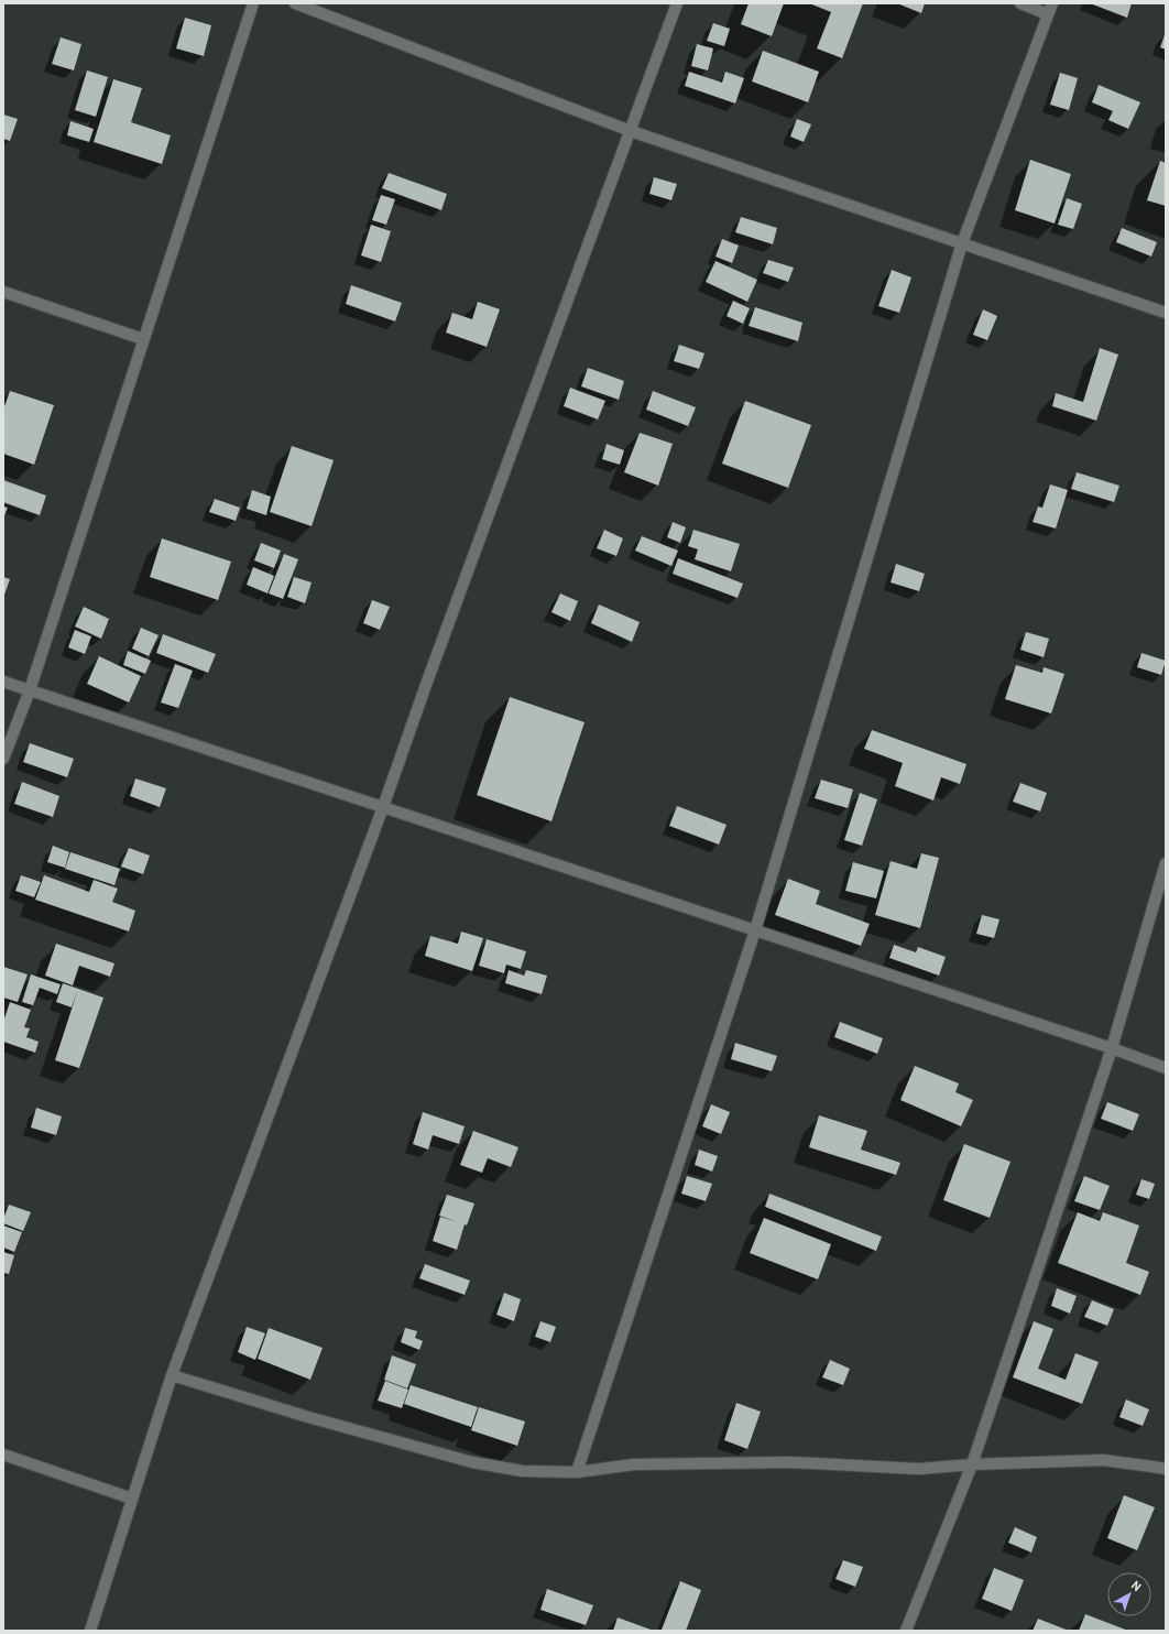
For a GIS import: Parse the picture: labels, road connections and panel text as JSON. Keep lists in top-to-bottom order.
{
  "north": "top right"
}
